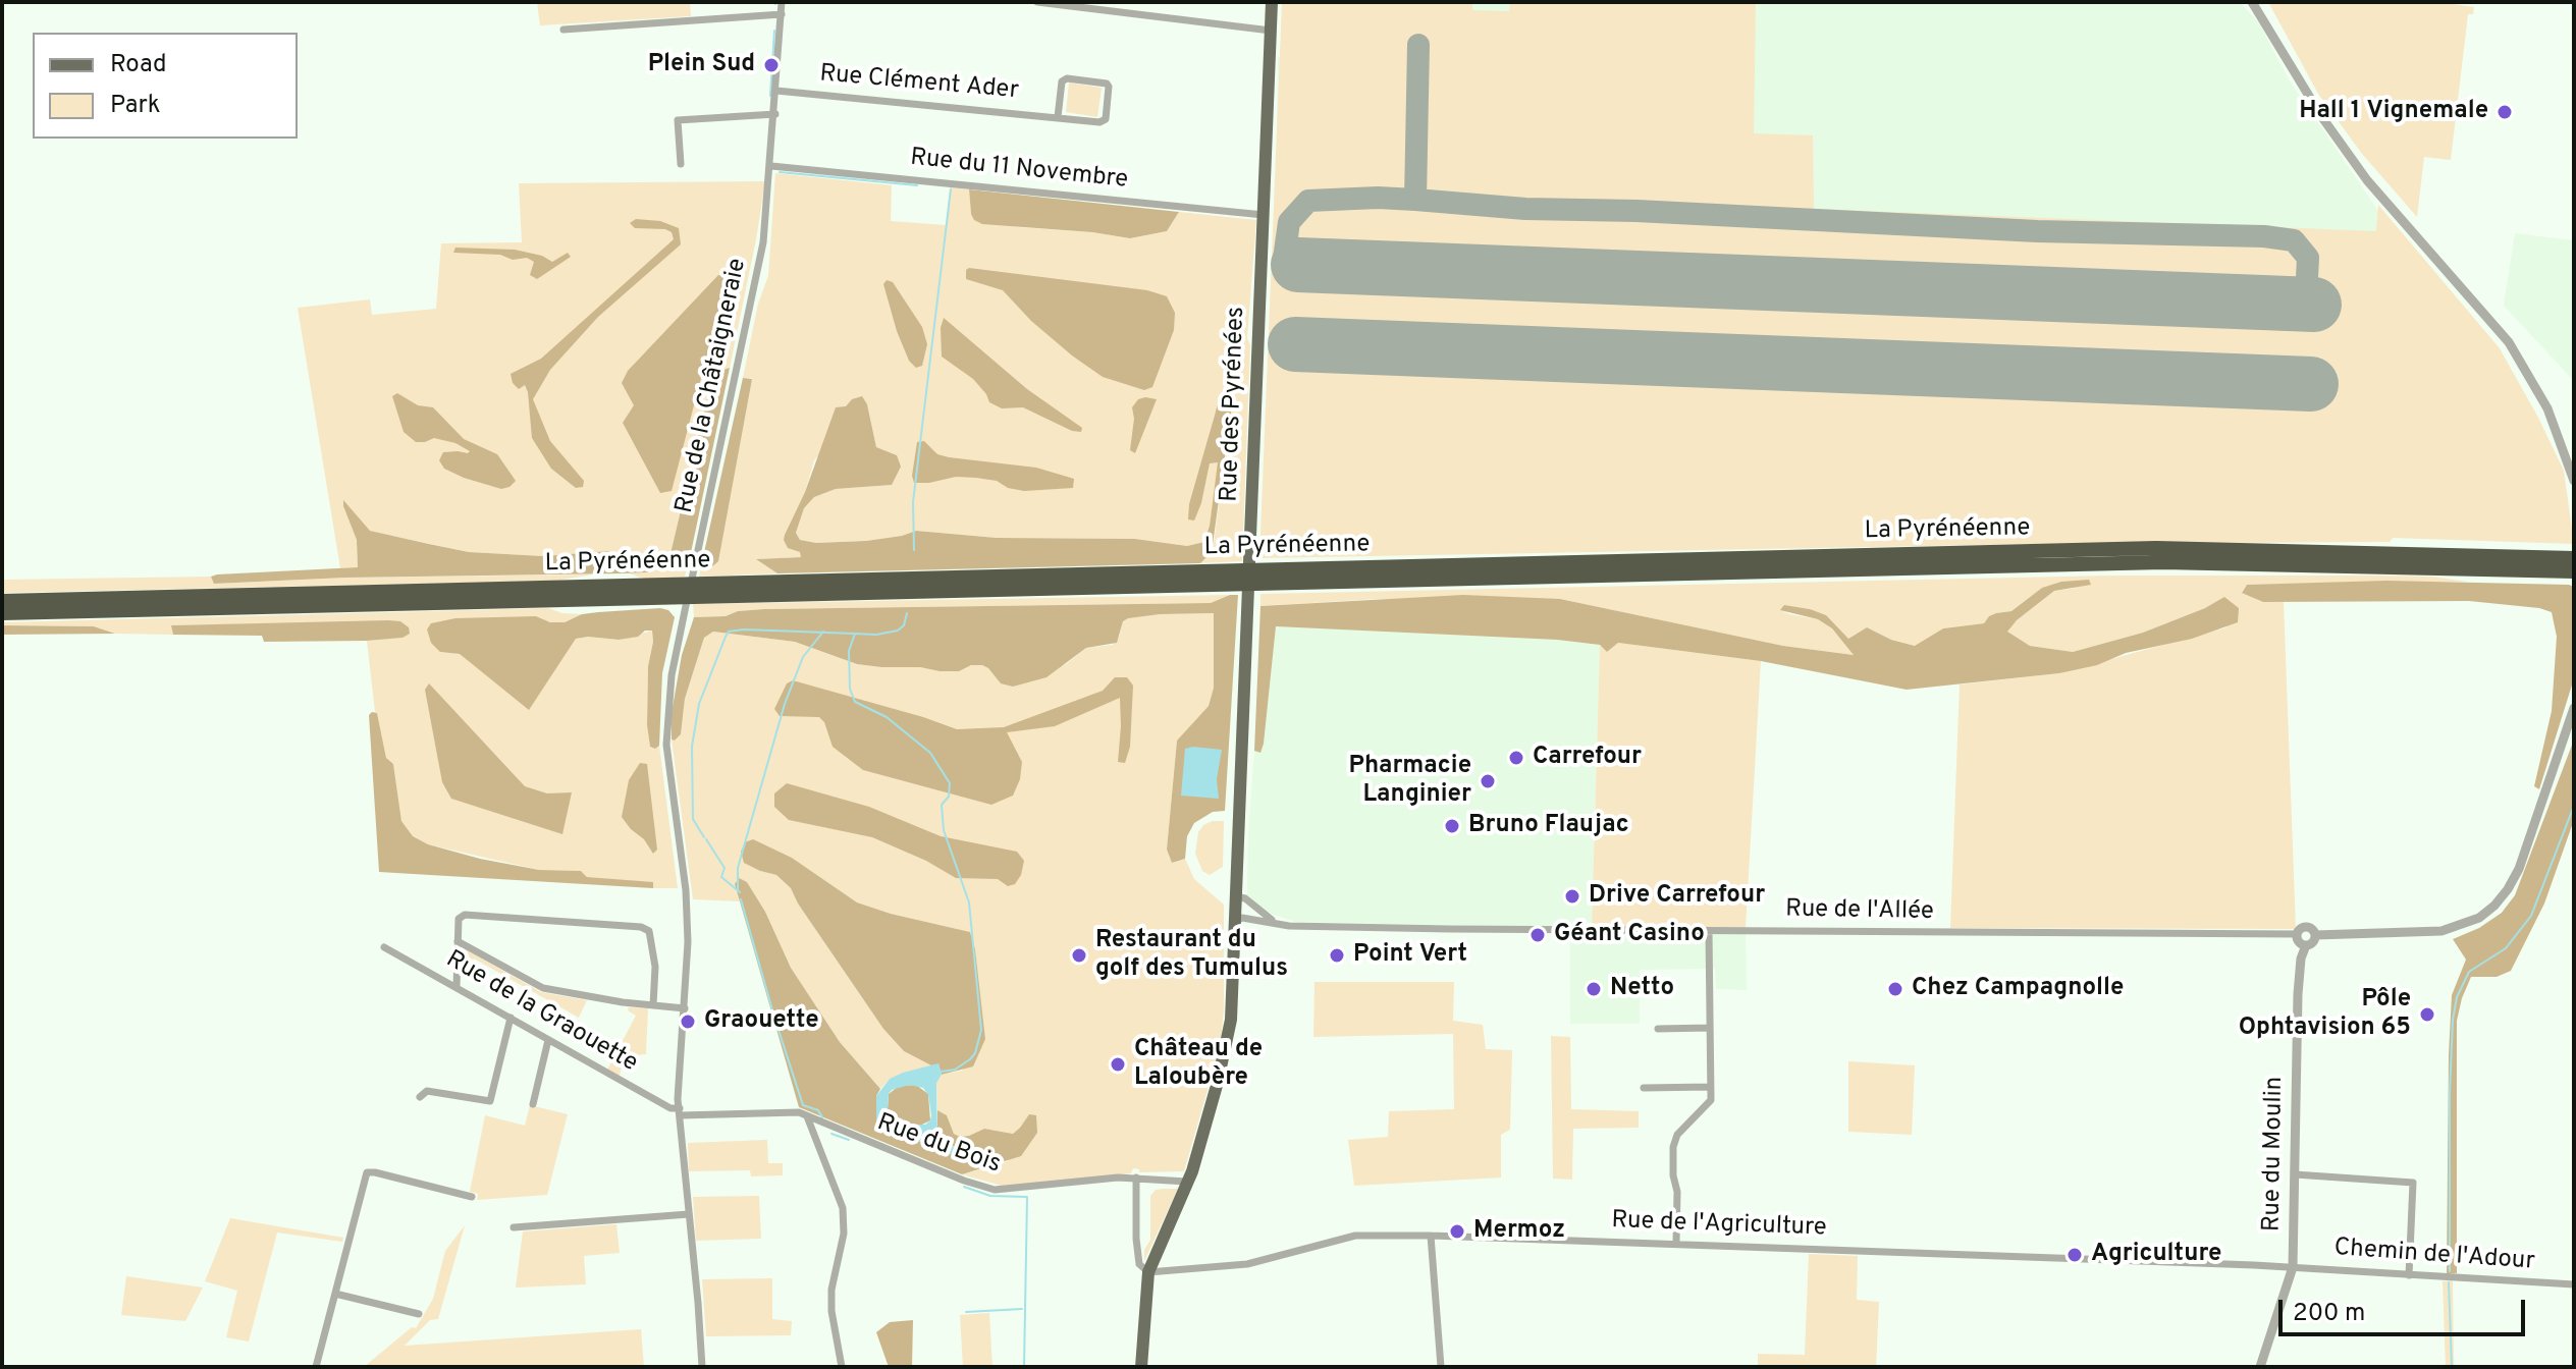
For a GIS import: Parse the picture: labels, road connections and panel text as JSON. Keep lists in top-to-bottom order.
{
  "streets": {
    "highway": ["La Pyrénéenne"],
    "main road": ["Rue des Pyrénées"],
    "street": [
      "Rue Clément Ader",
      "Rue du 11 Novembre",
      "Rue de la Châtaigneraie",
      "Rue de l'Allée",
      "Rue de la Graouette",
      "Rue du Bois",
      "Rue du Moulin",
      "Rue de l'Agriculture",
      "Chemin de l'Adour"
    ]
  },
  "crossings": [
    ["Rue Clément Ader", "Rue de la Châtaigneraie"],
    ["Rue du 11 Novembre", "Rue de la Châtaigneraie"],
    ["Rue du 11 Novembre", "Rue des Pyrénées"],
    ["Rue de la Châtaigneraie", "Rue de la Graouette"],
    ["Rue de la Châtaigneraie", "Rue du Bois"],
    ["Rue des Pyrénées", "Rue de l'Allée"],
    ["Rue des Pyrénées", "Rue du Bois"],
    ["Rue des Pyrénées", "Rue de l'Agriculture"],
    ["Rue de l'Allée", "Rue du Moulin"],
    ["Rue de la Graouette", "Rue du Bois"],
    ["Rue du Moulin", "Rue de l'Agriculture"],
    ["Rue du Moulin", "Chemin de l'Adour"],
    ["Rue de l'Agriculture", "Chemin de l'Adour"]
  ],
  "places": [
    "Plein Sud",
    "Hall 1 Vignemale",
    "Carrefour",
    "Pharmacie Langinier",
    "Bruno Flaujac",
    "Drive Carrefour",
    "Géant Casino",
    "Restaurant du golf des Tumulus",
    "Point Vert",
    "Netto",
    "Chez Campagnolle",
    "Pôle Ophtavision 65",
    "Graouette",
    "Château de Laloubère",
    "Mermoz",
    "Agriculture"
  ],
  "legend": ["Road", "Park"],
  "scale_bar": "200 m"
}
